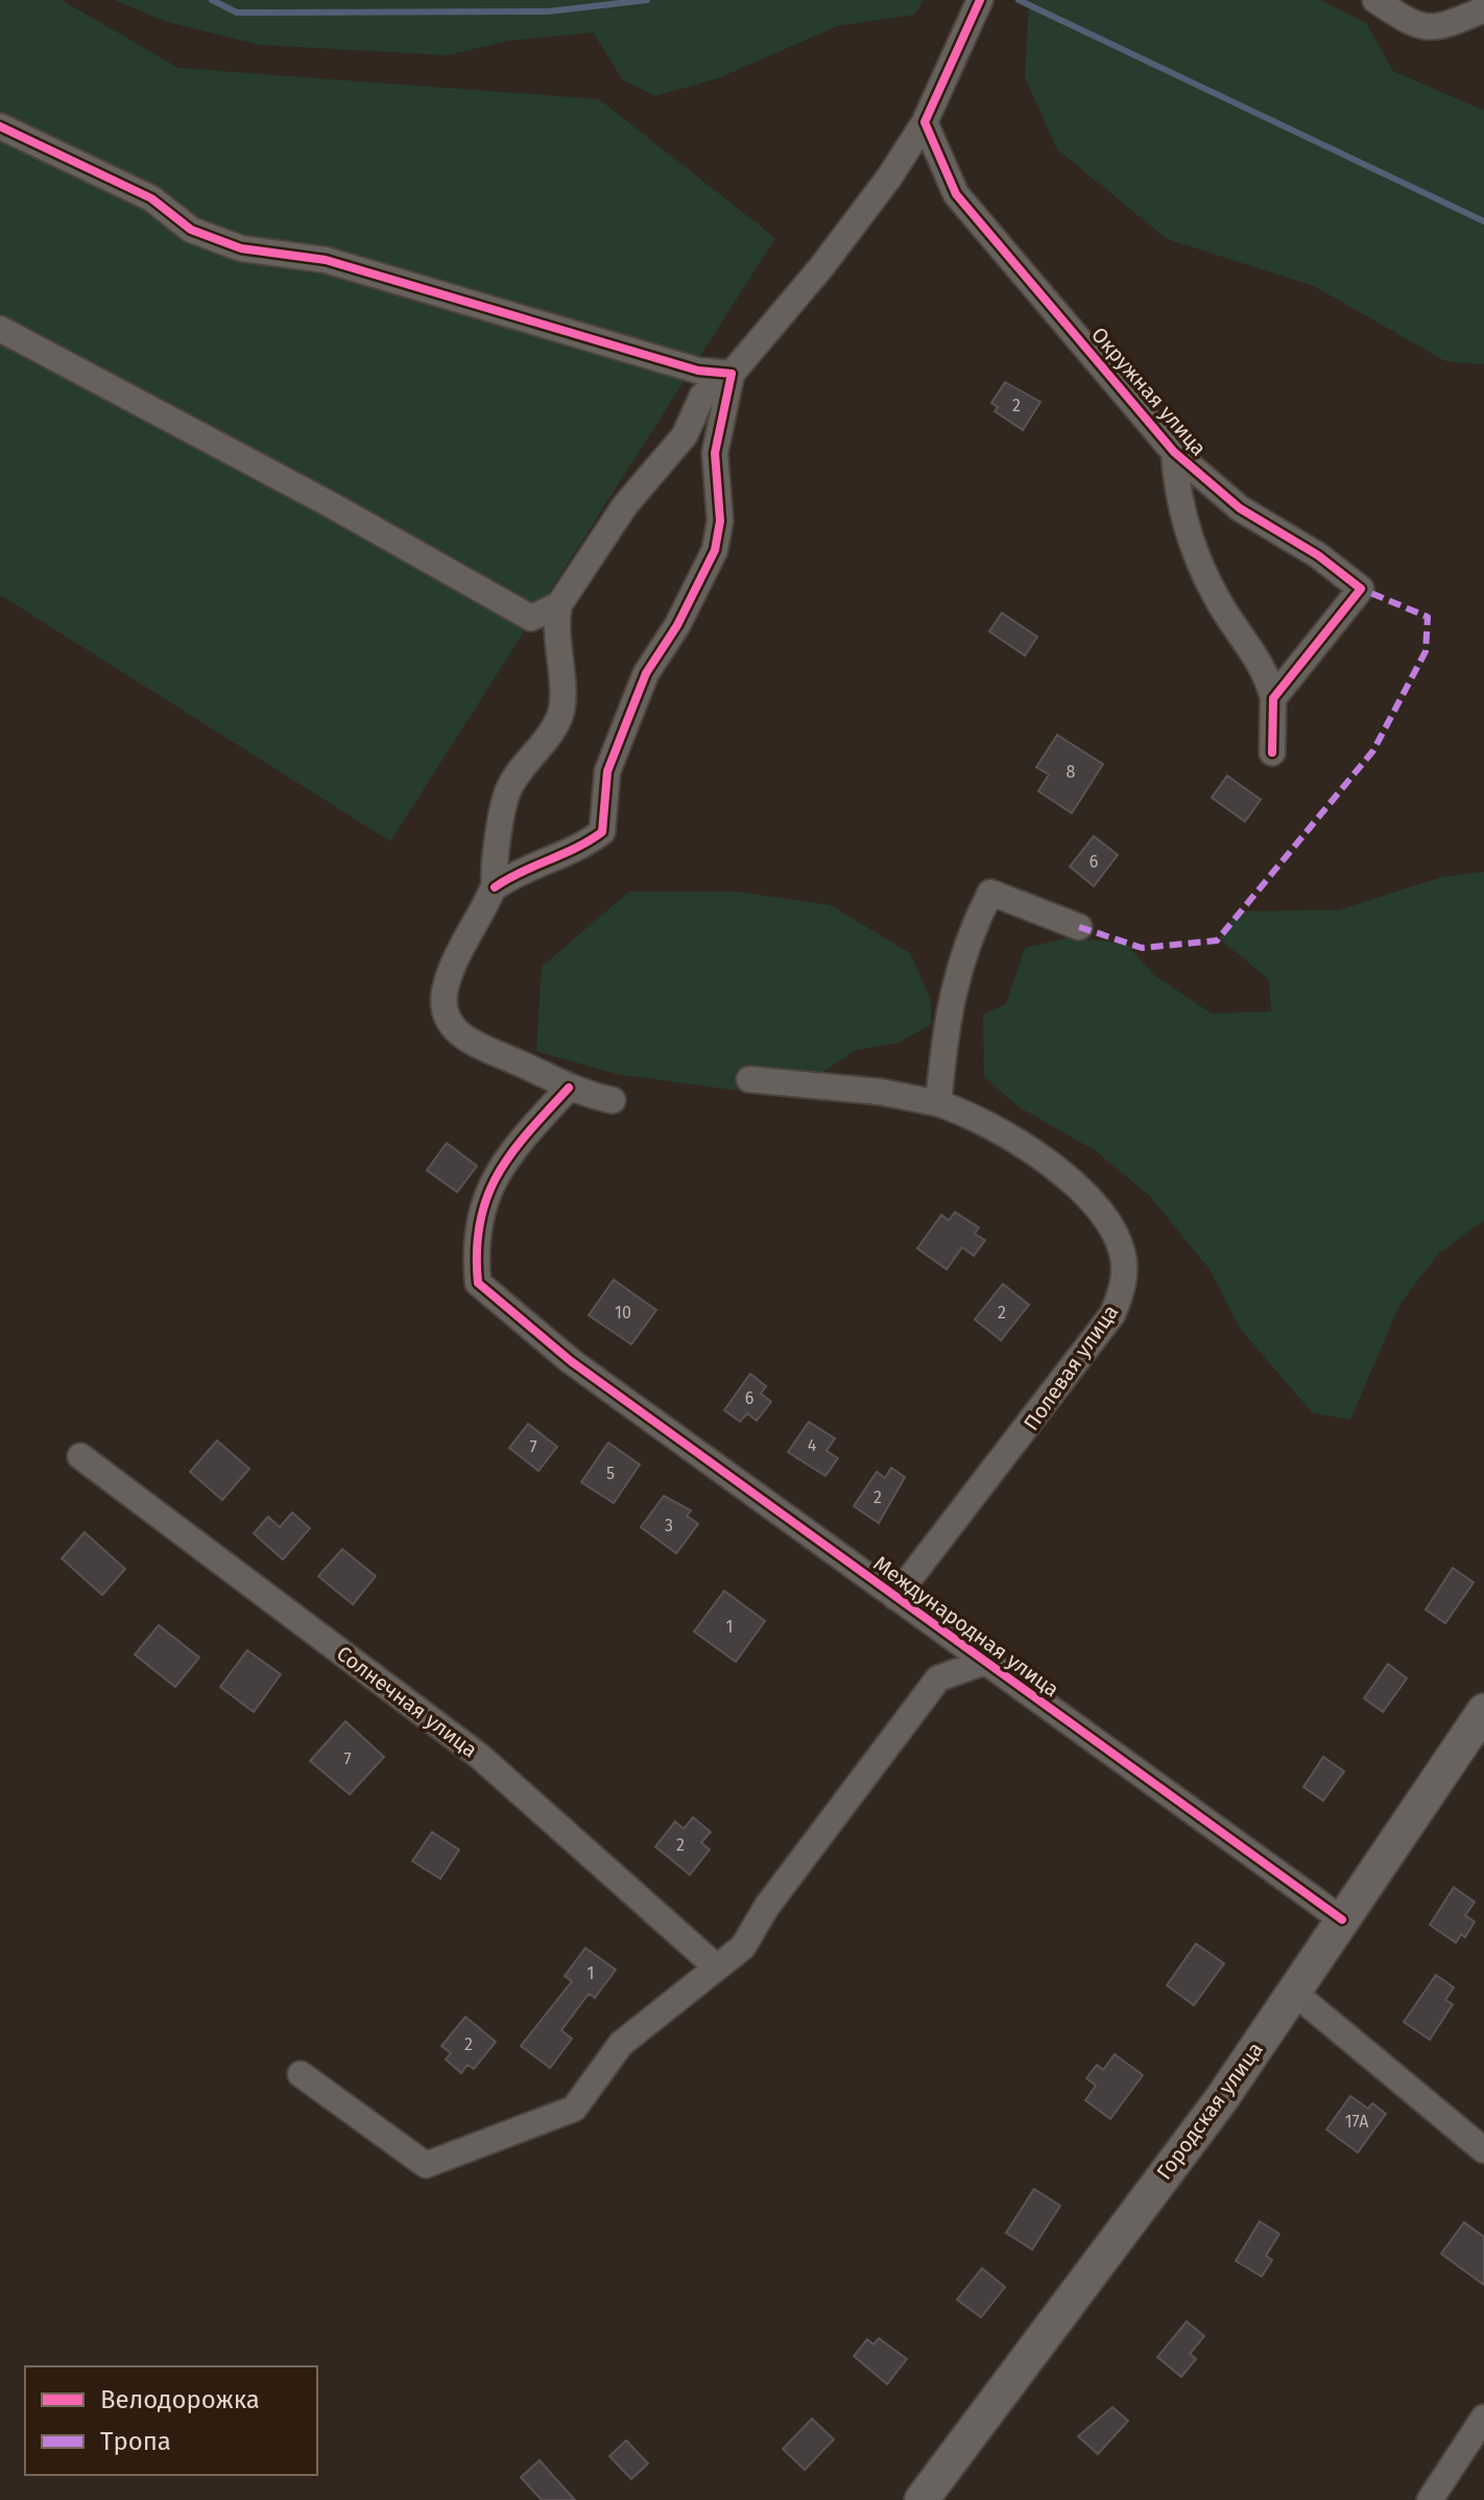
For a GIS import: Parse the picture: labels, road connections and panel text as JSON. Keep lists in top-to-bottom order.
{
  "streets": {
    "main road": ["Городская улица"],
    "street": [
      "Окружная улица",
      "Полевая улица",
      "Международная улица",
      "Солнечная улица"
    ]
  },
  "crossings": [
    ["Полевая улица", "Международная улица"],
    ["Международная улица", "Городская улица"]
  ],
  "house_numbers": [
    "2",
    "8",
    "6",
    "10",
    "2",
    "6",
    "4",
    "7",
    "5",
    "2",
    "3",
    "1",
    "7",
    "2",
    "1",
    "2",
    "17А"
  ],
  "legend": ["Велодорожка", "Тропа"]
}
